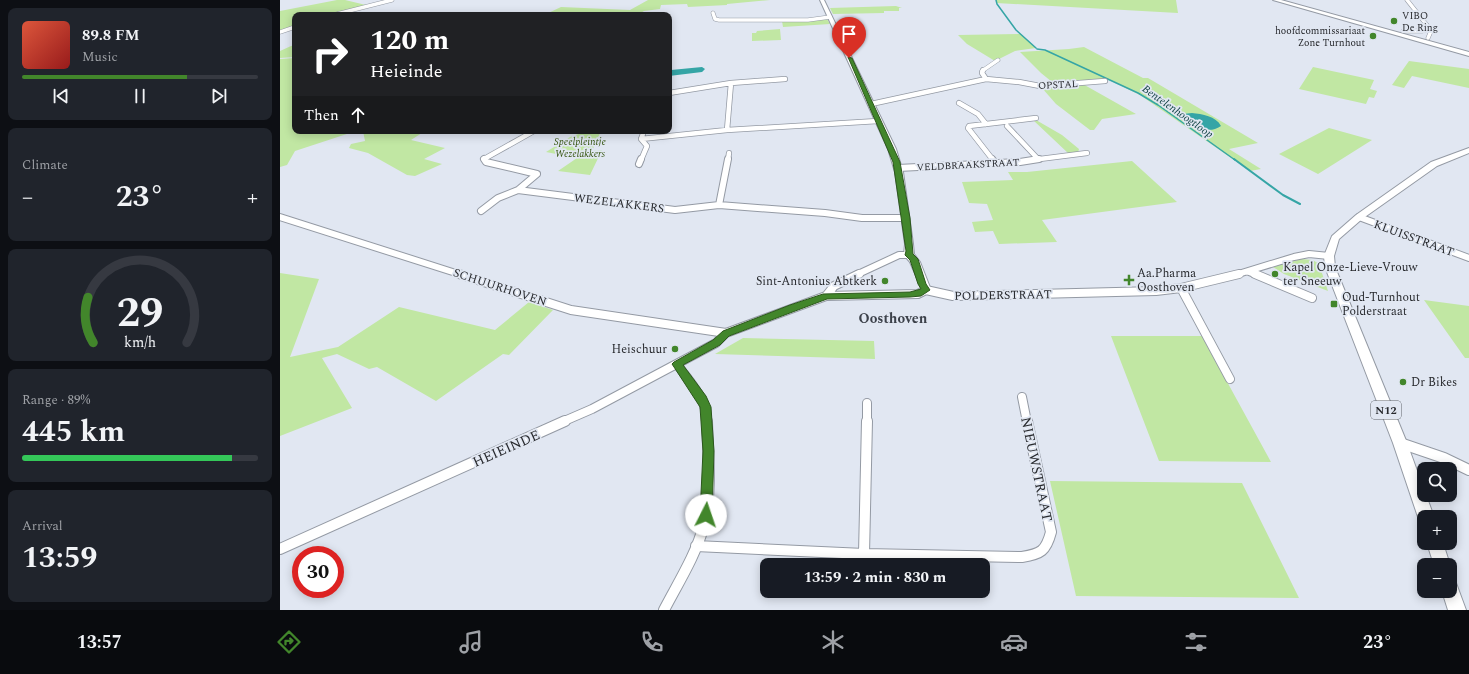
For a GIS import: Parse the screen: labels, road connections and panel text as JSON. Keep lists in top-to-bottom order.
{
  "streets": {
    "main road": ["N12"],
    "street": [
      "OPSTAL",
      "VELDBRAAKSTRAAT",
      "WEZELAKKERS",
      "KLUISSTRAAT",
      "SCHUURHOVEN",
      "POLDERSTRAAT",
      "HEIEINDE",
      "NIEUWSTRAAT"
    ]
  },
  "crossings": [
    ["SCHUURHOVEN", "HEIEINDE"],
    ["POLDERSTRAAT", "N12"]
  ],
  "districts": ["Oosthoven"],
  "water": ["Bentelenhoogtloop"],
  "parks": ["Speelpleintje Wezelakkers"],
  "places": {
    "other": [
      "VIBO De Ring",
      "hoofdcommissariaat Zone Turnhout",
      "Kapel Onze-Lieve-Vrouw ter Sneeuw",
      "Sint-Antonius Abtkerk",
      "Heischuur",
      "Dr Bikes"
    ],
    "health": ["Aa.Pharma Oosthoven"],
    "transit": ["Oud-Turnhout Polderstraat"]
  },
  "page": {
    "turn": ["120 m", "Heieinde"],
    "song": ["89.8 FM", "Music"],
    "then": "Then",
    "tile": [
      "Climate",
      ["Range · 89%", "445 km"],
      ["Arrival", "13:59"]
    ],
    "heat": ["−", "23°", "+"],
    "map_buttons": ["+", "−"],
    "limit": "30",
    "trip": "13:59 · 2 min · 830 m",
    "tabs": ["13:57", "23°"],
    "gauge": ["29", "km/h"]
  }
}
